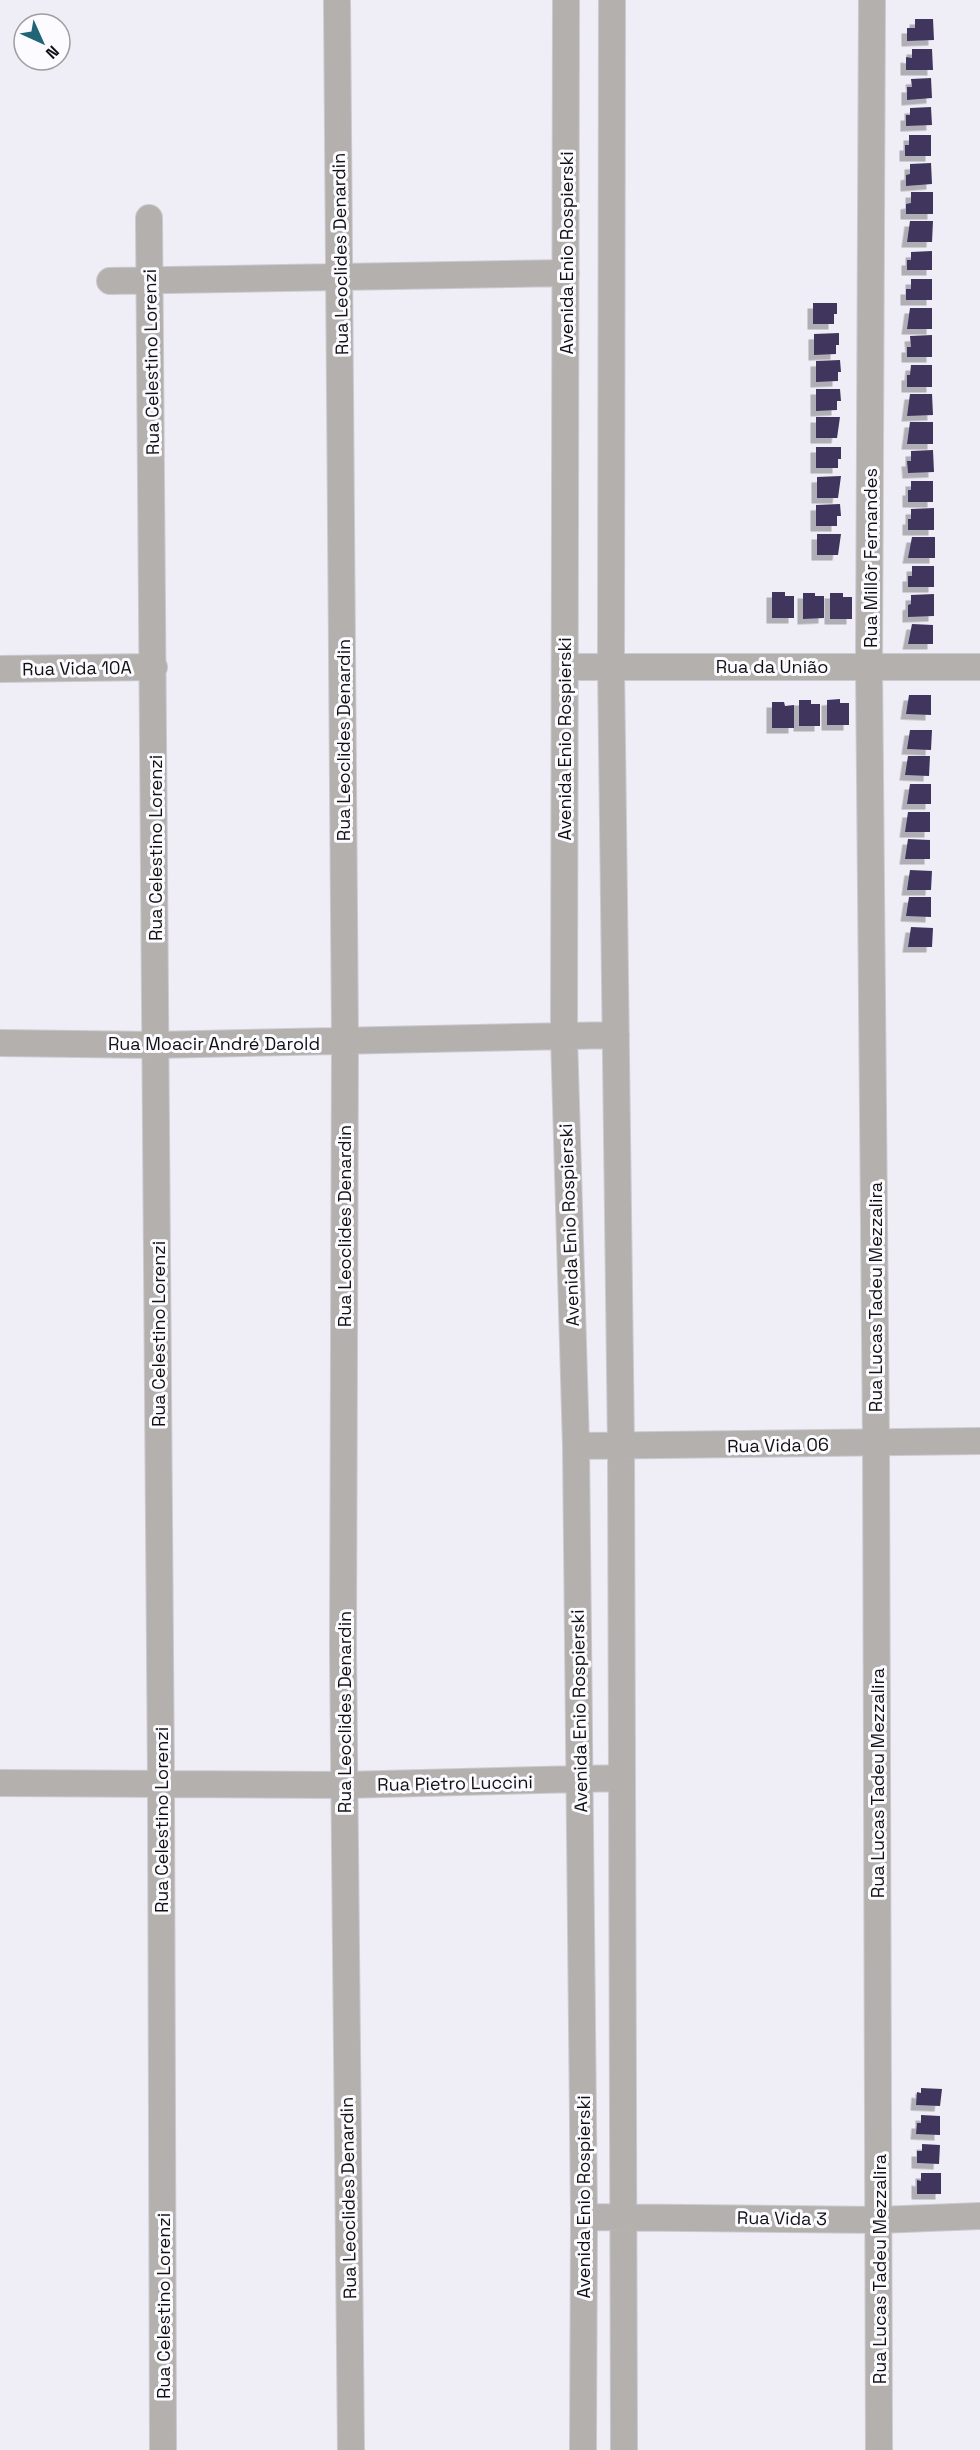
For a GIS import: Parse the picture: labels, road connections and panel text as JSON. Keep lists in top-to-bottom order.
{
  "streets": {
    "street": [
      "Avenida Enio Rospierski",
      "Rua Leoclides Denardin",
      "Rua Celestino Lorenzi",
      "Rua Millôr Fernandes",
      "Rua da União",
      "Rua Vida 10A",
      "Rua Moacir André Darold",
      "Rua Lucas Tadeu Mezzalira",
      "Rua Vida 06",
      "Rua Pietro Luccini",
      "Rua Vida 3"
    ]
  },
  "crossings": [
    ["Avenida Enio Rospierski", "Rua da União"],
    ["Avenida Enio Rospierski", "Rua Moacir André Darold"],
    ["Avenida Enio Rospierski", "Rua Vida 06"],
    ["Avenida Enio Rospierski", "Rua Pietro Luccini"],
    ["Avenida Enio Rospierski", "Rua Vida 3"],
    ["Rua Leoclides Denardin", "Rua Moacir André Darold"],
    ["Rua Leoclides Denardin", "Rua Pietro Luccini"],
    ["Rua Celestino Lorenzi", "Rua Vida 10A"],
    ["Rua Celestino Lorenzi", "Rua Moacir André Darold"],
    ["Rua Celestino Lorenzi", "Rua Pietro Luccini"],
    ["Rua Millôr Fernandes", "Rua da União"],
    ["Rua Millôr Fernandes", "Rua Lucas Tadeu Mezzalira"],
    ["Rua Lucas Tadeu Mezzalira", "Rua Vida 06"],
    ["Rua Lucas Tadeu Mezzalira", "Rua Vida 3"]
  ],
  "north": "bottom right"
}
